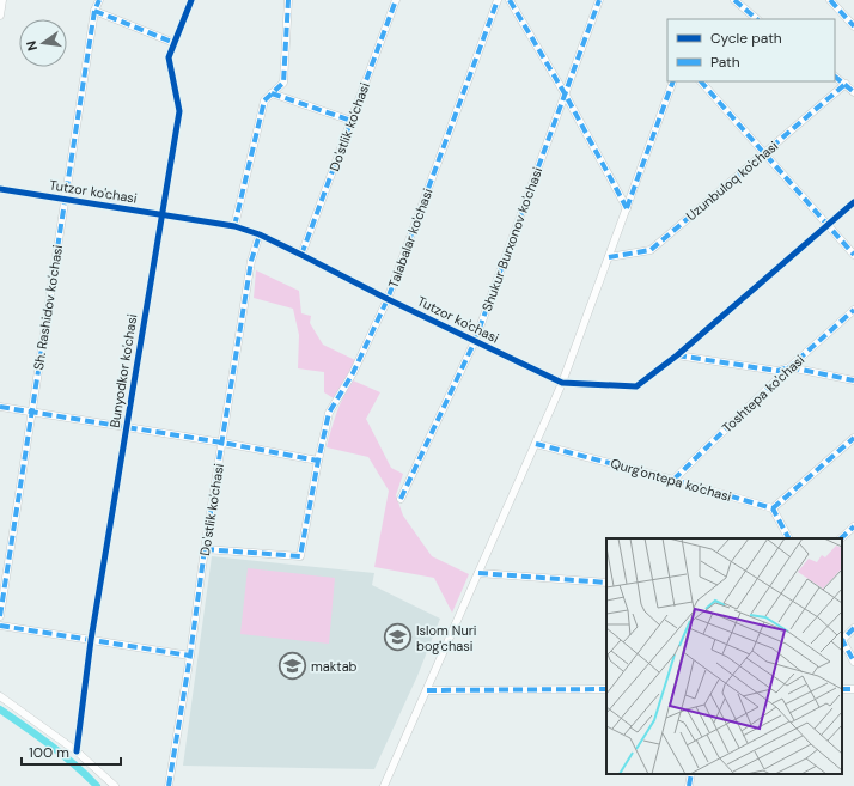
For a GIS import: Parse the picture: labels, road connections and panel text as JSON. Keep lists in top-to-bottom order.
{
  "streets": {
    "street": [
      "Do'stlik ko'chasi",
      "Uzunbuloq ko'chasi",
      "Tutzor ko'chasi",
      "Talabalar ko'chasi",
      "Shukur Burxonov ko'chasi",
      "Sh. Rashidov ko'chasi",
      "Bunyodkor ko'chasi",
      "Toshtepa ko'chasi",
      "Qurg'ontepa ko'chasi"
    ]
  },
  "crossings": [
    ["Do'stlik ko'chasi", "Tutzor ko'chasi"],
    ["Do'stlik ko'chasi", "Talabalar ko'chasi"],
    ["Tutzor ko'chasi", "Talabalar ko'chasi"],
    ["Tutzor ko'chasi", "Shukur Burxonov ko'chasi"],
    ["Tutzor ko'chasi", "Sh. Rashidov ko'chasi"],
    ["Tutzor ko'chasi", "Bunyodkor ko'chasi"],
    ["Toshtepa ko'chasi", "Qurg'ontepa ko'chasi"]
  ],
  "places": {
    "school or university": ["Islom Nuri bog'chasi", "maktab"]
  },
  "legend": ["Cycle path", "Path"],
  "scale_bar": "100 m",
  "north": "left"
}
